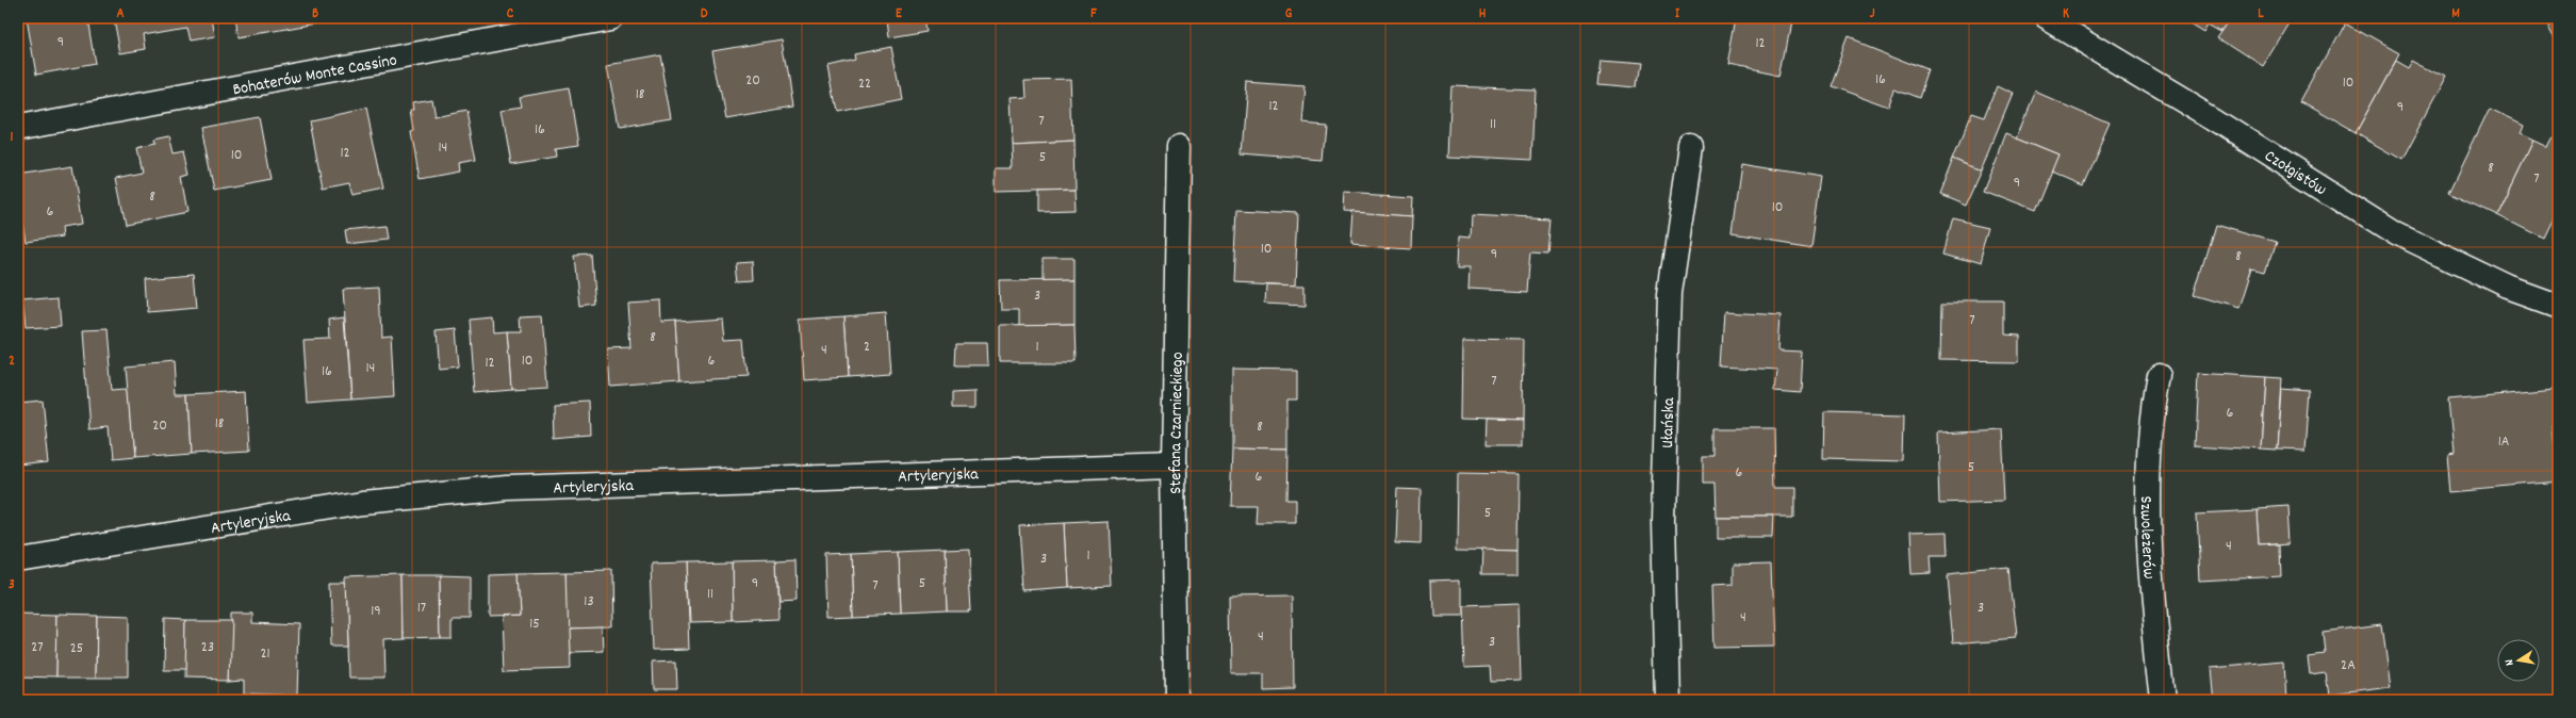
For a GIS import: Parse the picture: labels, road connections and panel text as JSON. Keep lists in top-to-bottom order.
{
  "streets": {
    "street": [
      "Bohaterów Monte Cassino",
      "Czołgistów",
      "Stefana Czarnieckiego",
      "Ułańska",
      "Artyleryjska",
      "Szwoleżerów"
    ]
  },
  "crossings": [
    ["Stefana Czarnieckiego", "Artyleryjska"]
  ],
  "house_numbers": [
    "9",
    "12",
    "16",
    "20",
    "10",
    "22",
    "18",
    "12",
    "9",
    "7",
    "11",
    "16",
    "14",
    "12",
    "10",
    "5",
    "8",
    "7",
    "9",
    "8",
    "10",
    "6",
    "10",
    "9",
    "8",
    "3",
    "7",
    "8",
    "2",
    "1",
    "4",
    "10",
    "6",
    "12",
    "14",
    "16",
    "7",
    "6",
    "18",
    "20",
    "8",
    "1A",
    "5",
    "6",
    "6",
    "5",
    "4",
    "1",
    "3",
    "9",
    "5",
    "7",
    "11",
    "13",
    "17",
    "3",
    "19",
    "4",
    "15",
    "4",
    "3",
    "27",
    "23",
    "25",
    "21",
    "2A"
  ],
  "north": "left",
  "grid": {
    "columns": [
      "A",
      "B",
      "C",
      "D",
      "E",
      "F",
      "G",
      "H",
      "I",
      "J",
      "K",
      "L",
      "M"
    ],
    "rows": ["1", "2", "3"]
  }
}
